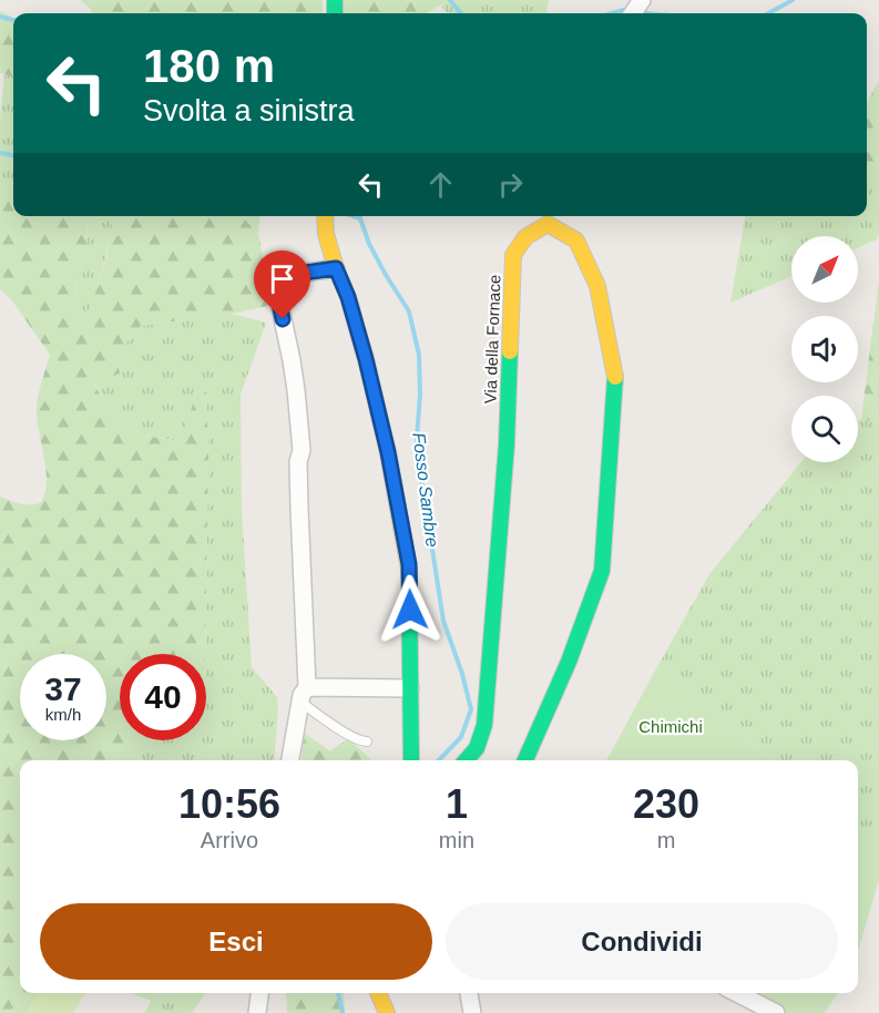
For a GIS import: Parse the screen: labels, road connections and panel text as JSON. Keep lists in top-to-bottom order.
{
  "streets": {
    "street": ["Via della Fornace"]
  },
  "water": ["Fosso Sambre"],
  "parks": ["Chimichi"],
  "north": "top right",
  "page": {
    "turn": ["180 m", "Svolta a sinistra"],
    "speed": "37 km/h",
    "limit": "40",
    "eta": [
      "10:56",
      "Arrivo",
      "1",
      "min",
      "230",
      "m"
    ],
    "buttons": ["Esci", "Condividi"]
  }
}
